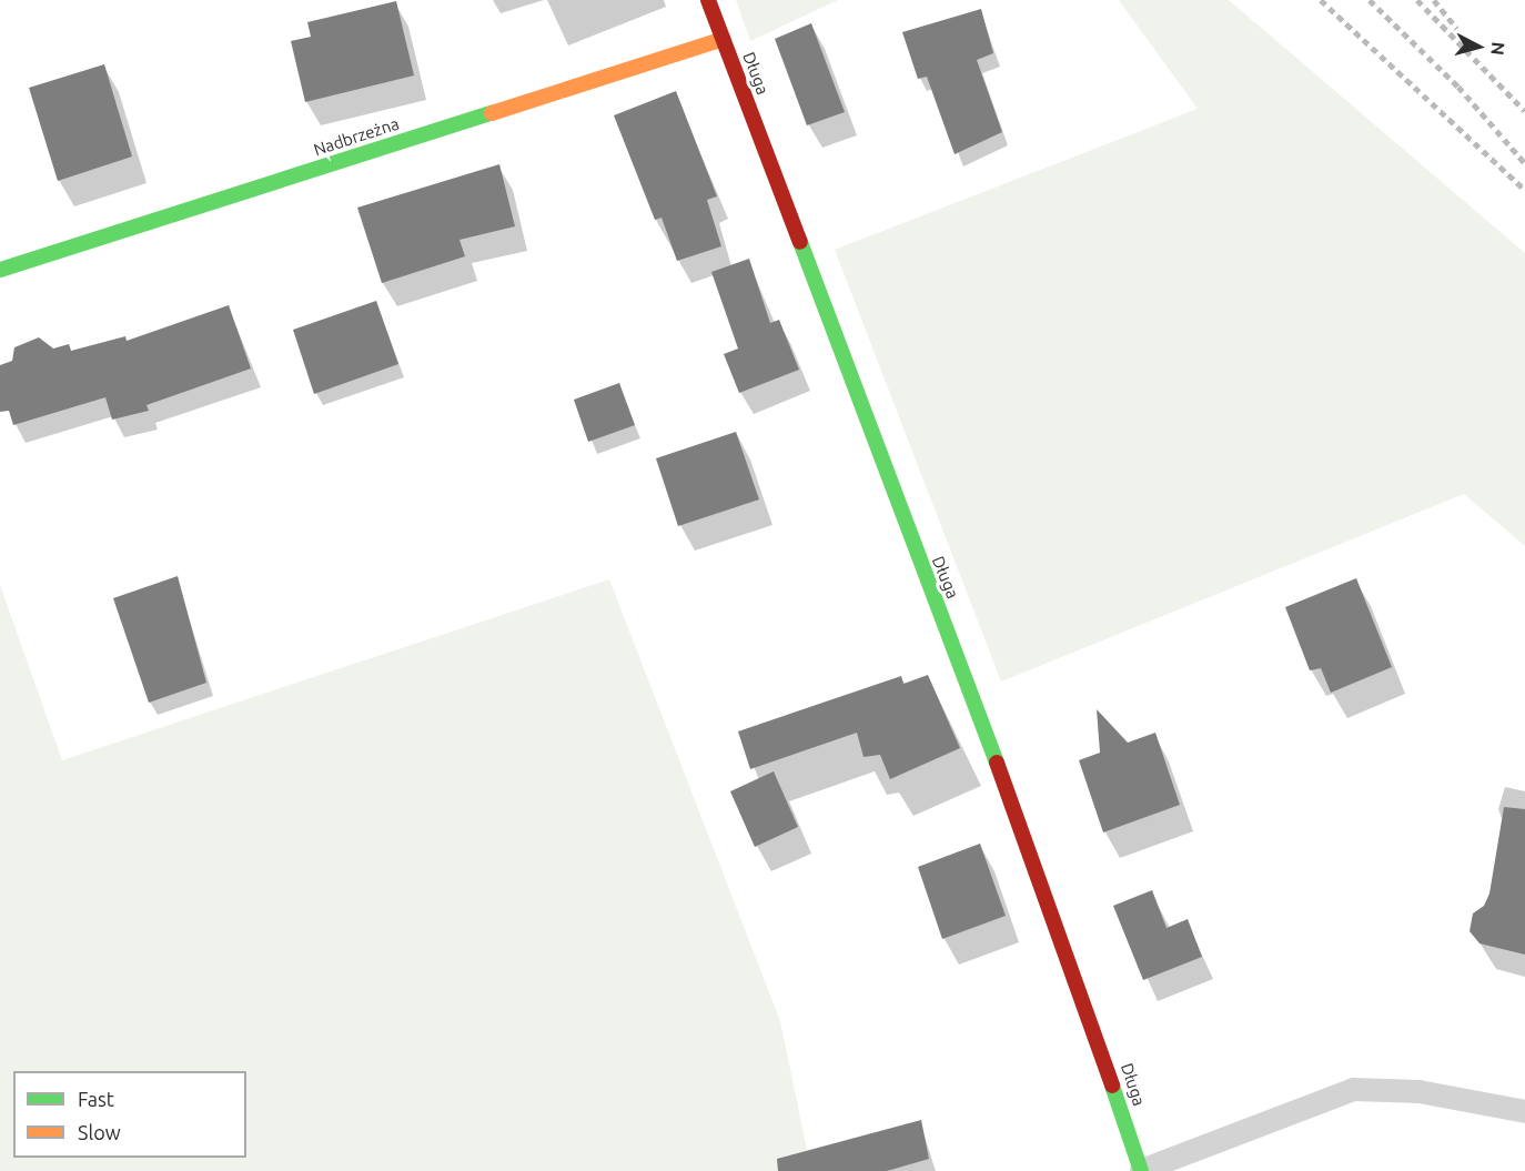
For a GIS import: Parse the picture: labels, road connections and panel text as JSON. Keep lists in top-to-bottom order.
{
  "streets": {
    "street": ["Długa", "Nadbrzeżna"]
  },
  "crossings": [
    ["Długa", "Nadbrzeżna"]
  ],
  "legend": ["Fast", "Slow"],
  "north": "right"
}
